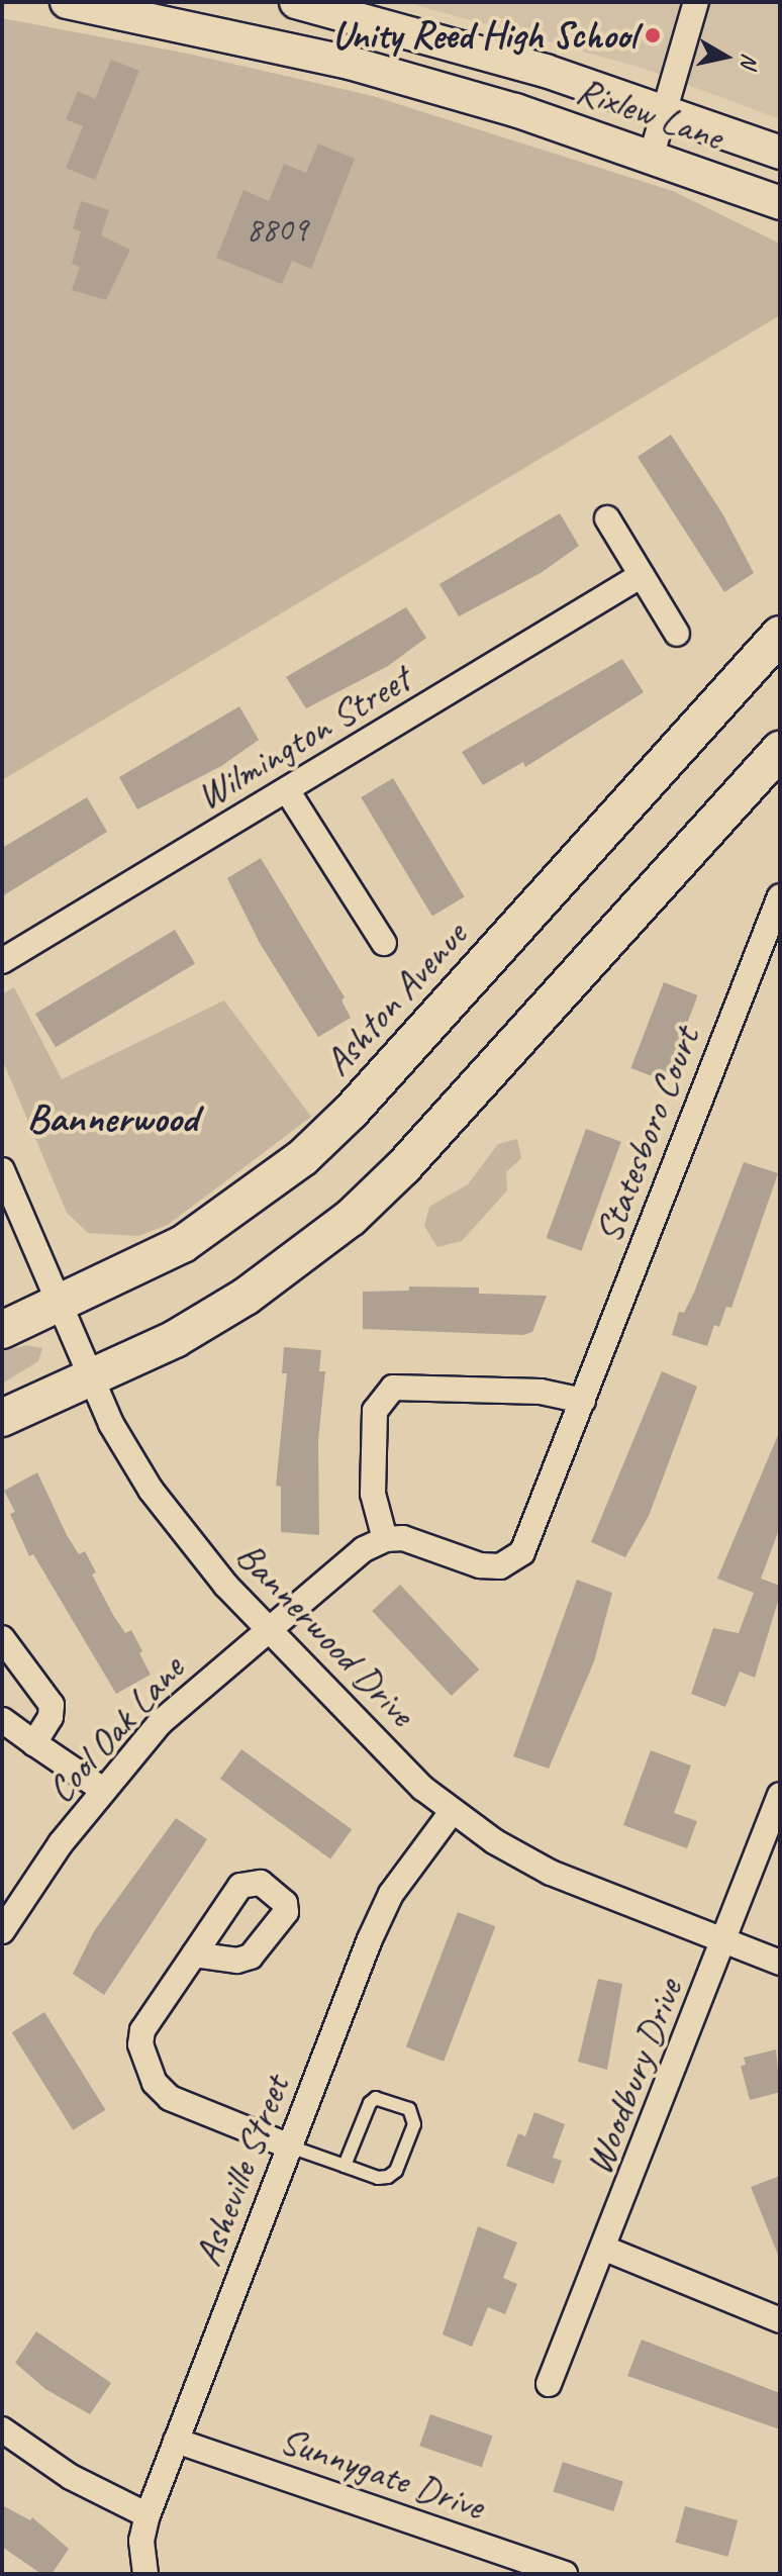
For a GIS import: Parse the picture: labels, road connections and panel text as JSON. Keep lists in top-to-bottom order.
{
  "streets": {
    "main road": ["Ashton Avenue"],
    "street": [
      "Rixlew Lane",
      "Wilmington Street",
      "Statesboro Court",
      "Bannerwood Drive",
      "Cool Oak Lane",
      "Woodbury Drive",
      "Asheville Street",
      "Sunnygate Drive"
    ]
  },
  "crossings": [
    ["Ashton Avenue", "Bannerwood Drive"],
    ["Bannerwood Drive", "Cool Oak Lane"],
    ["Bannerwood Drive", "Woodbury Drive"],
    ["Bannerwood Drive", "Asheville Street"],
    ["Asheville Street", "Sunnygate Drive"]
  ],
  "districts": ["Bannerwood"],
  "places": ["Unity Reed High School"],
  "house_numbers": ["8809"],
  "north": "right"
}
